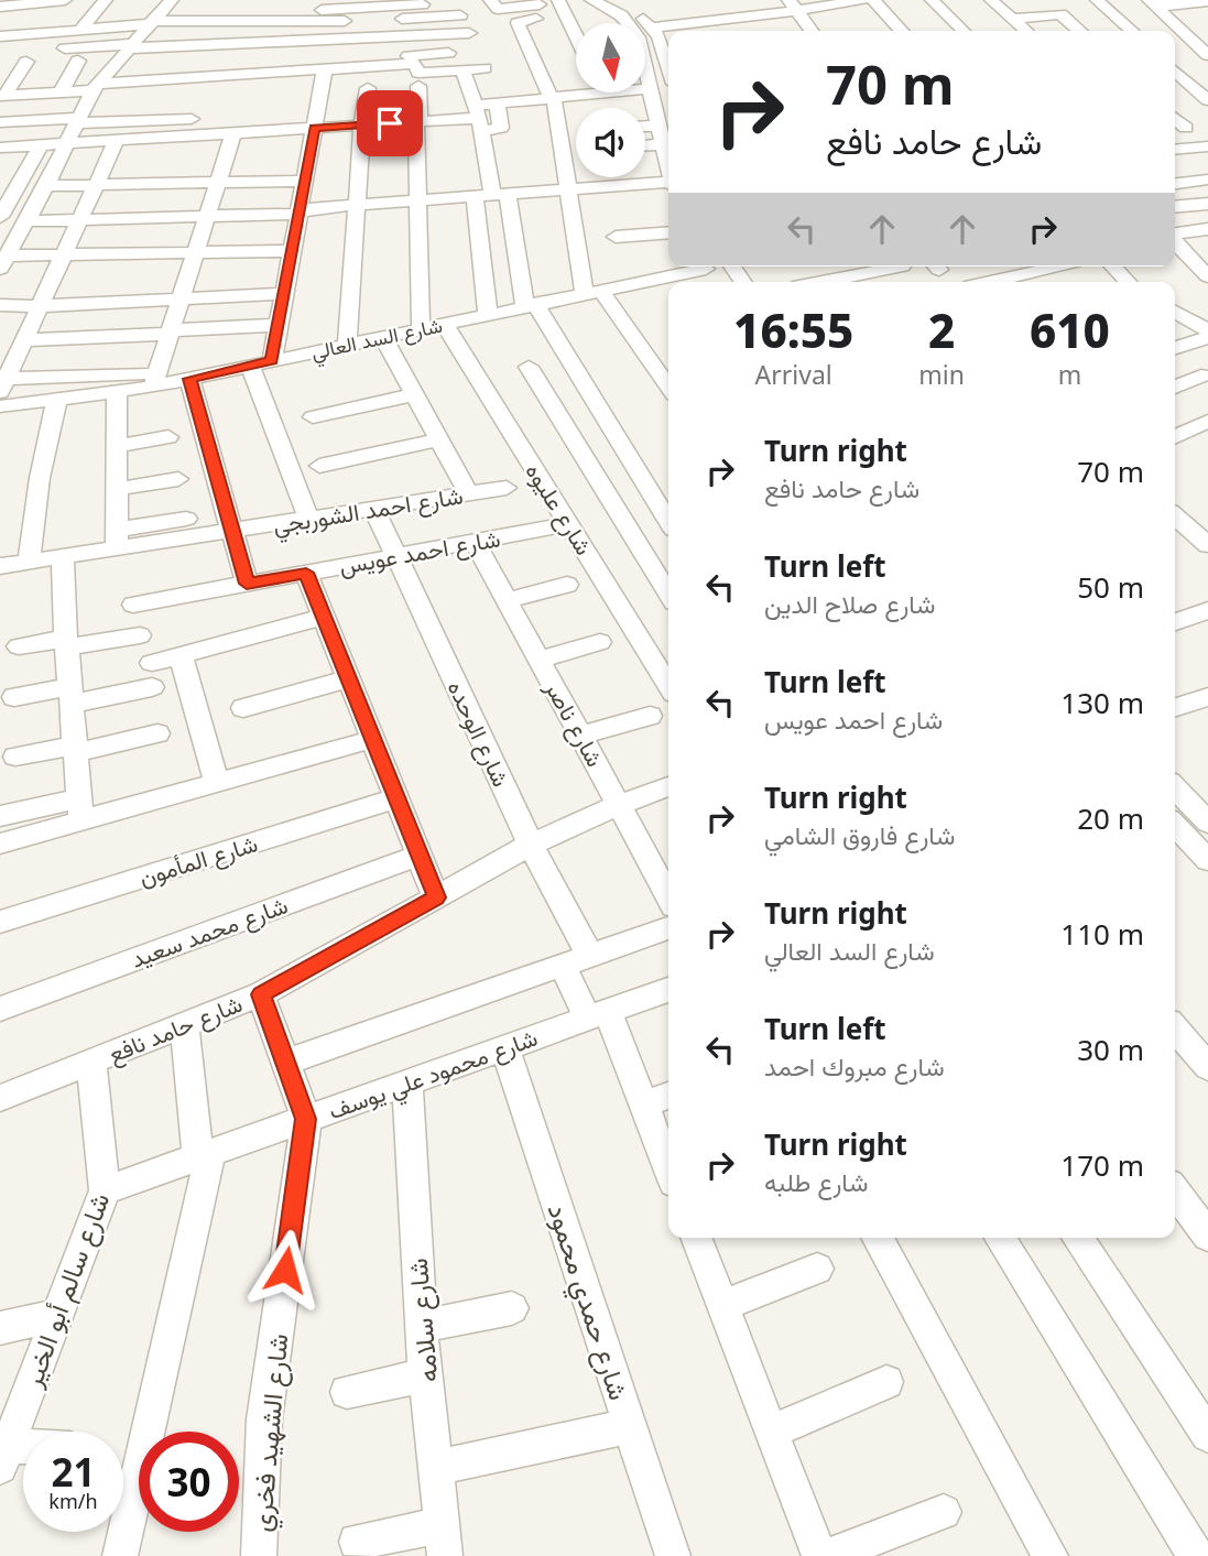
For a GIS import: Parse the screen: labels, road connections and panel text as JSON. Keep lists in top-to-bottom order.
{
  "streets": {
    "street": [
      "شارع السد العالي",
      "شارع عليوه",
      "شارع احمد الشوربجي",
      "شارع احمد عويس",
      "شارع ناصر",
      "شارع الوحده",
      "شارع المأمون",
      "شارع محمد سعيد",
      "شارع حامد نافع",
      "شارع محمود علي يوسف",
      "شارع سالم أبو الخير",
      "شارع حمدي محمود",
      "شارع سلامه",
      "شارع الشهيد فخري"
    ]
  },
  "crossings": [
    ["شارع السد العالي", "شارع عليوه"],
    ["شارع عليوه", "شارع احمد عويس"],
    ["شارع احمد الشوربجي", "شارع الوحده"],
    ["شارع احمد عويس", "شارع ناصر"],
    ["شارع احمد عويس", "شارع الوحده"],
    ["شارع ناصر", "شارع حامد نافع"],
    ["شارع الوحده", "شارع حامد نافع"],
    ["شارع حامد نافع", "شارع سالم أبو الخير"],
    ["شارع حامد نافع", "شارع الشهيد فخري"],
    ["شارع محمود علي يوسف", "شارع سالم أبو الخير"],
    ["شارع محمود علي يوسف", "شارع حمدي محمود"],
    ["شارع محمود علي يوسف", "شارع سلامه"],
    ["شارع محمود علي يوسف", "شارع الشهيد فخري"]
  ],
  "north": "bottom",
  "page": {
    "turn": ["70 m", "شارع حامد نافع"],
    "eta": [
      "16:55",
      "Arrival",
      "2",
      "min",
      "610",
      "m"
    ],
    "list": [
      {
        "name": "Turn right",
        "note": "شارع حامد نافع",
        "value": "70 m"
      },
      {
        "name": "Turn left",
        "note": "شارع صلاح الدين",
        "value": "50 m"
      },
      {
        "name": "Turn left",
        "note": "شارع احمد عويس",
        "value": "130 m"
      },
      {
        "name": "Turn right",
        "note": "شارع فاروق الشامي",
        "value": "20 m"
      },
      {
        "name": "Turn right",
        "note": "شارع السد العالي",
        "value": "110 m"
      },
      {
        "name": "Turn left",
        "note": "شارع مبروك احمد",
        "value": "30 m"
      },
      {
        "name": "Turn right",
        "note": "شارع طلبه",
        "value": "170 m"
      }
    ],
    "speed": "21 km/h",
    "limit": "30"
  }
}
